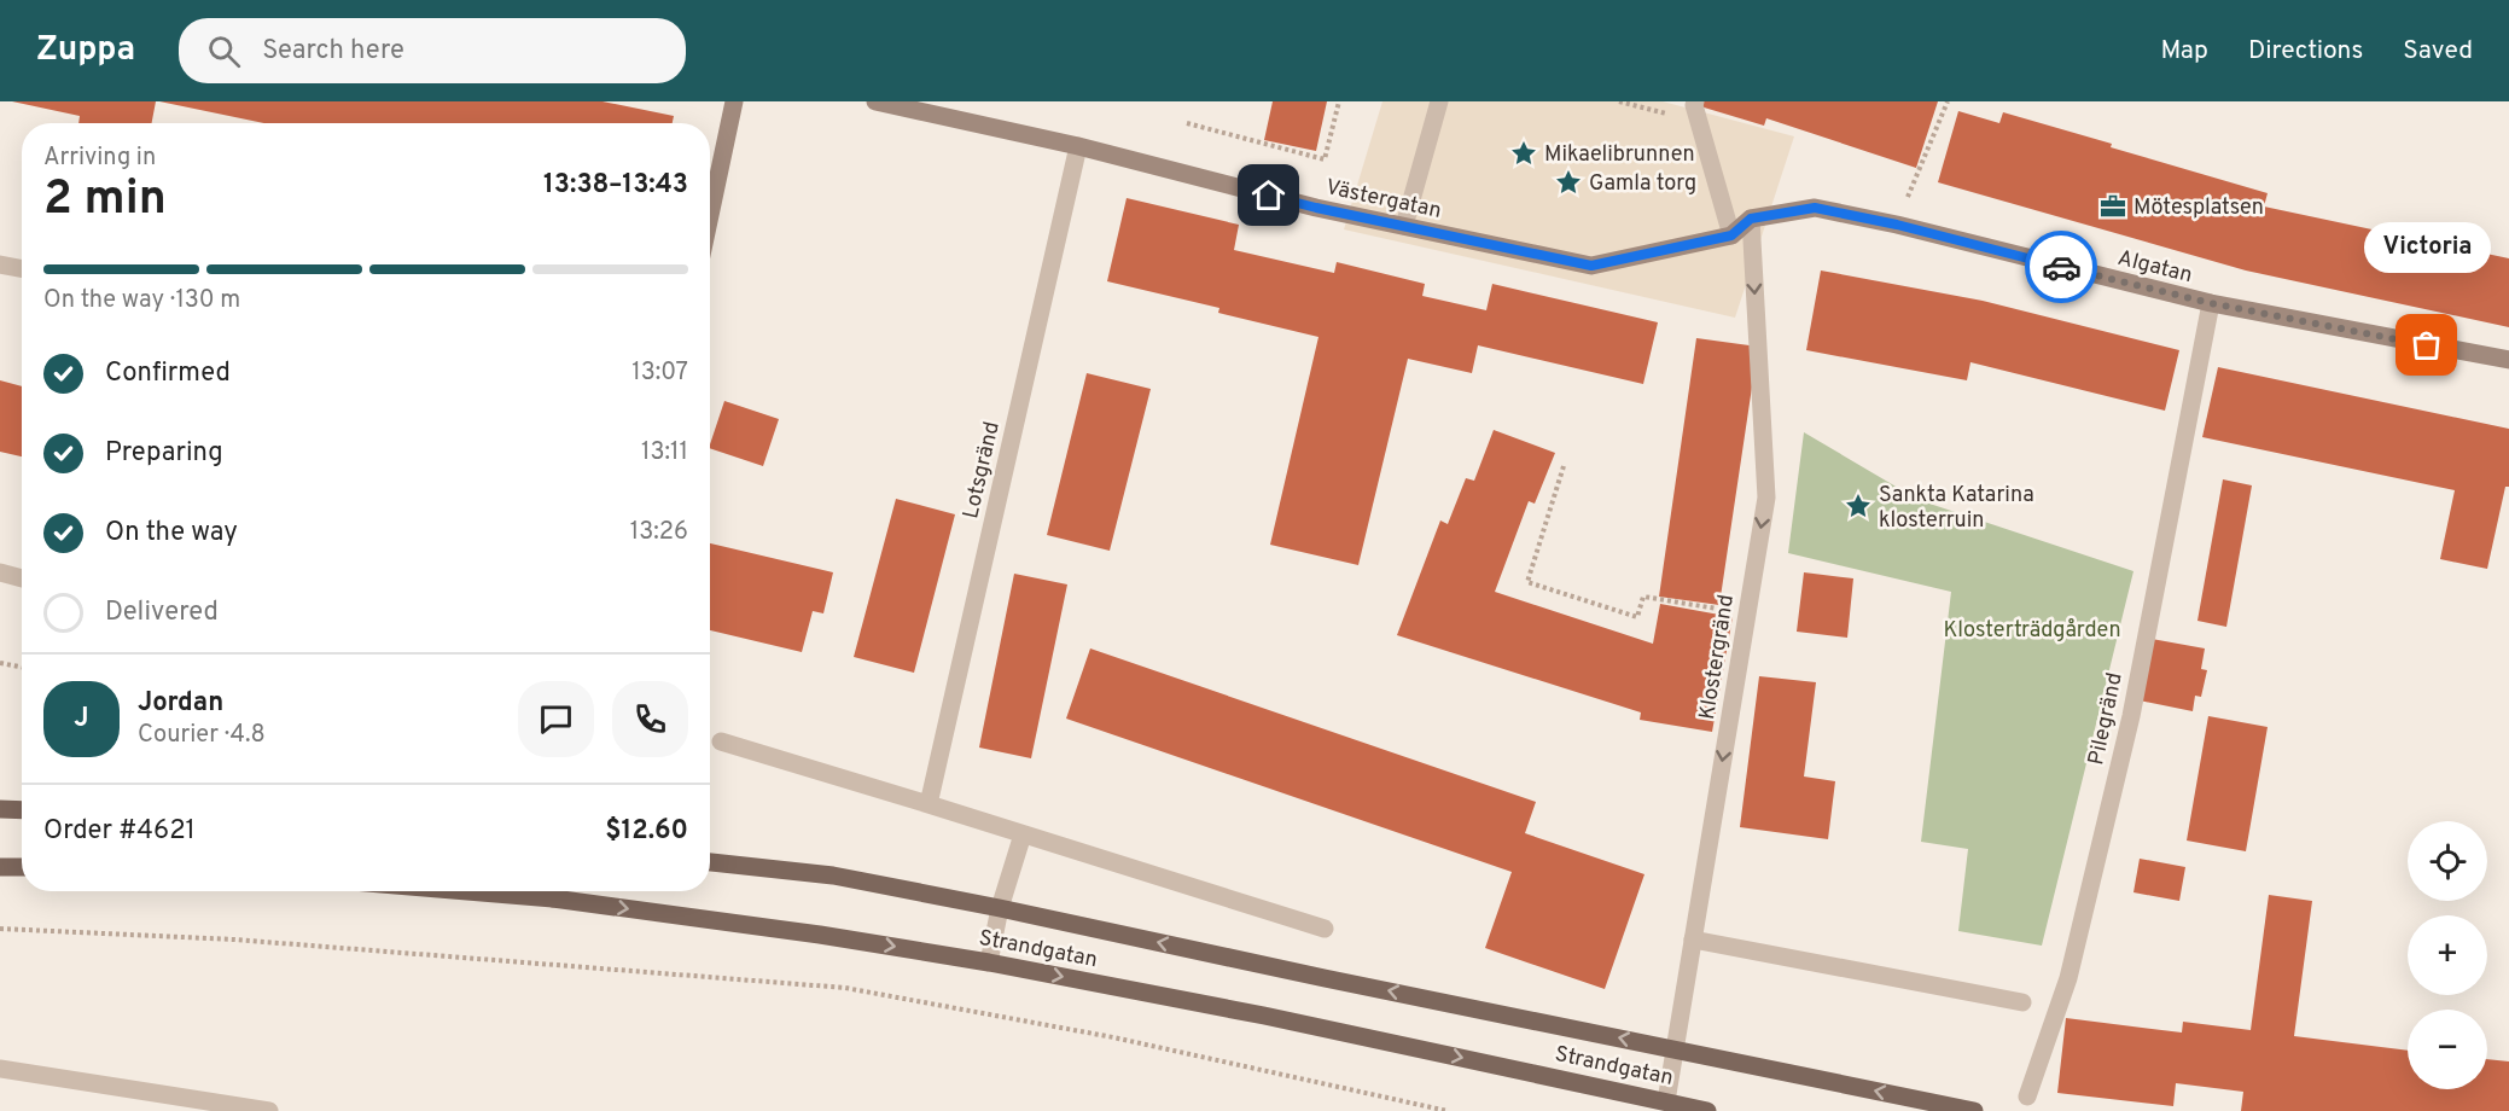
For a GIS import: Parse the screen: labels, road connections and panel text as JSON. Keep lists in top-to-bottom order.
{
  "streets": {
    "main road": ["Strandgatan"],
    "street": [
      "Västergatan",
      "Algatan",
      "Lotsgränd",
      "Klostergränd",
      "Pilegränd"
    ]
  },
  "crossings": [
    ["Västergatan", "Algatan"],
    ["Västergatan", "Lotsgränd"],
    ["Västergatan", "Klostergränd"],
    ["Algatan", "Klostergränd"],
    ["Algatan", "Pilegränd"],
    ["Klostergränd", "Strandgatan"]
  ],
  "one_way": ["Klostergränd"],
  "parks": ["Klosterträdgården"],
  "places": {
    "place": ["Mikaelibrunnen", "Gamla torg", "Sankta Katarina klosterruin"],
    "office": ["Mötesplatsen"],
    "other": ["Victoria"]
  },
  "page": {
    "header": "Zuppa",
    "search": "Search here",
    "nav": ["Map", "Directions", "Saved"],
    "heading": ["2 min", "Arriving in", "13:38–13:43"],
    "panel": [
      "Jordan",
      "Courier · 4.8",
      "Order #4621",
      "$12.60"
    ],
    "bubble": "Victoria",
    "bar": "On the way · 130 m",
    "list": [
      ["Confirmed", "13:07"],
      ["Preparing", "13:11"],
      ["On the way", "13:26"],
      "Delivered"
    ],
    "round": "J",
    "map_buttons": ["+", "−"]
  }
}
